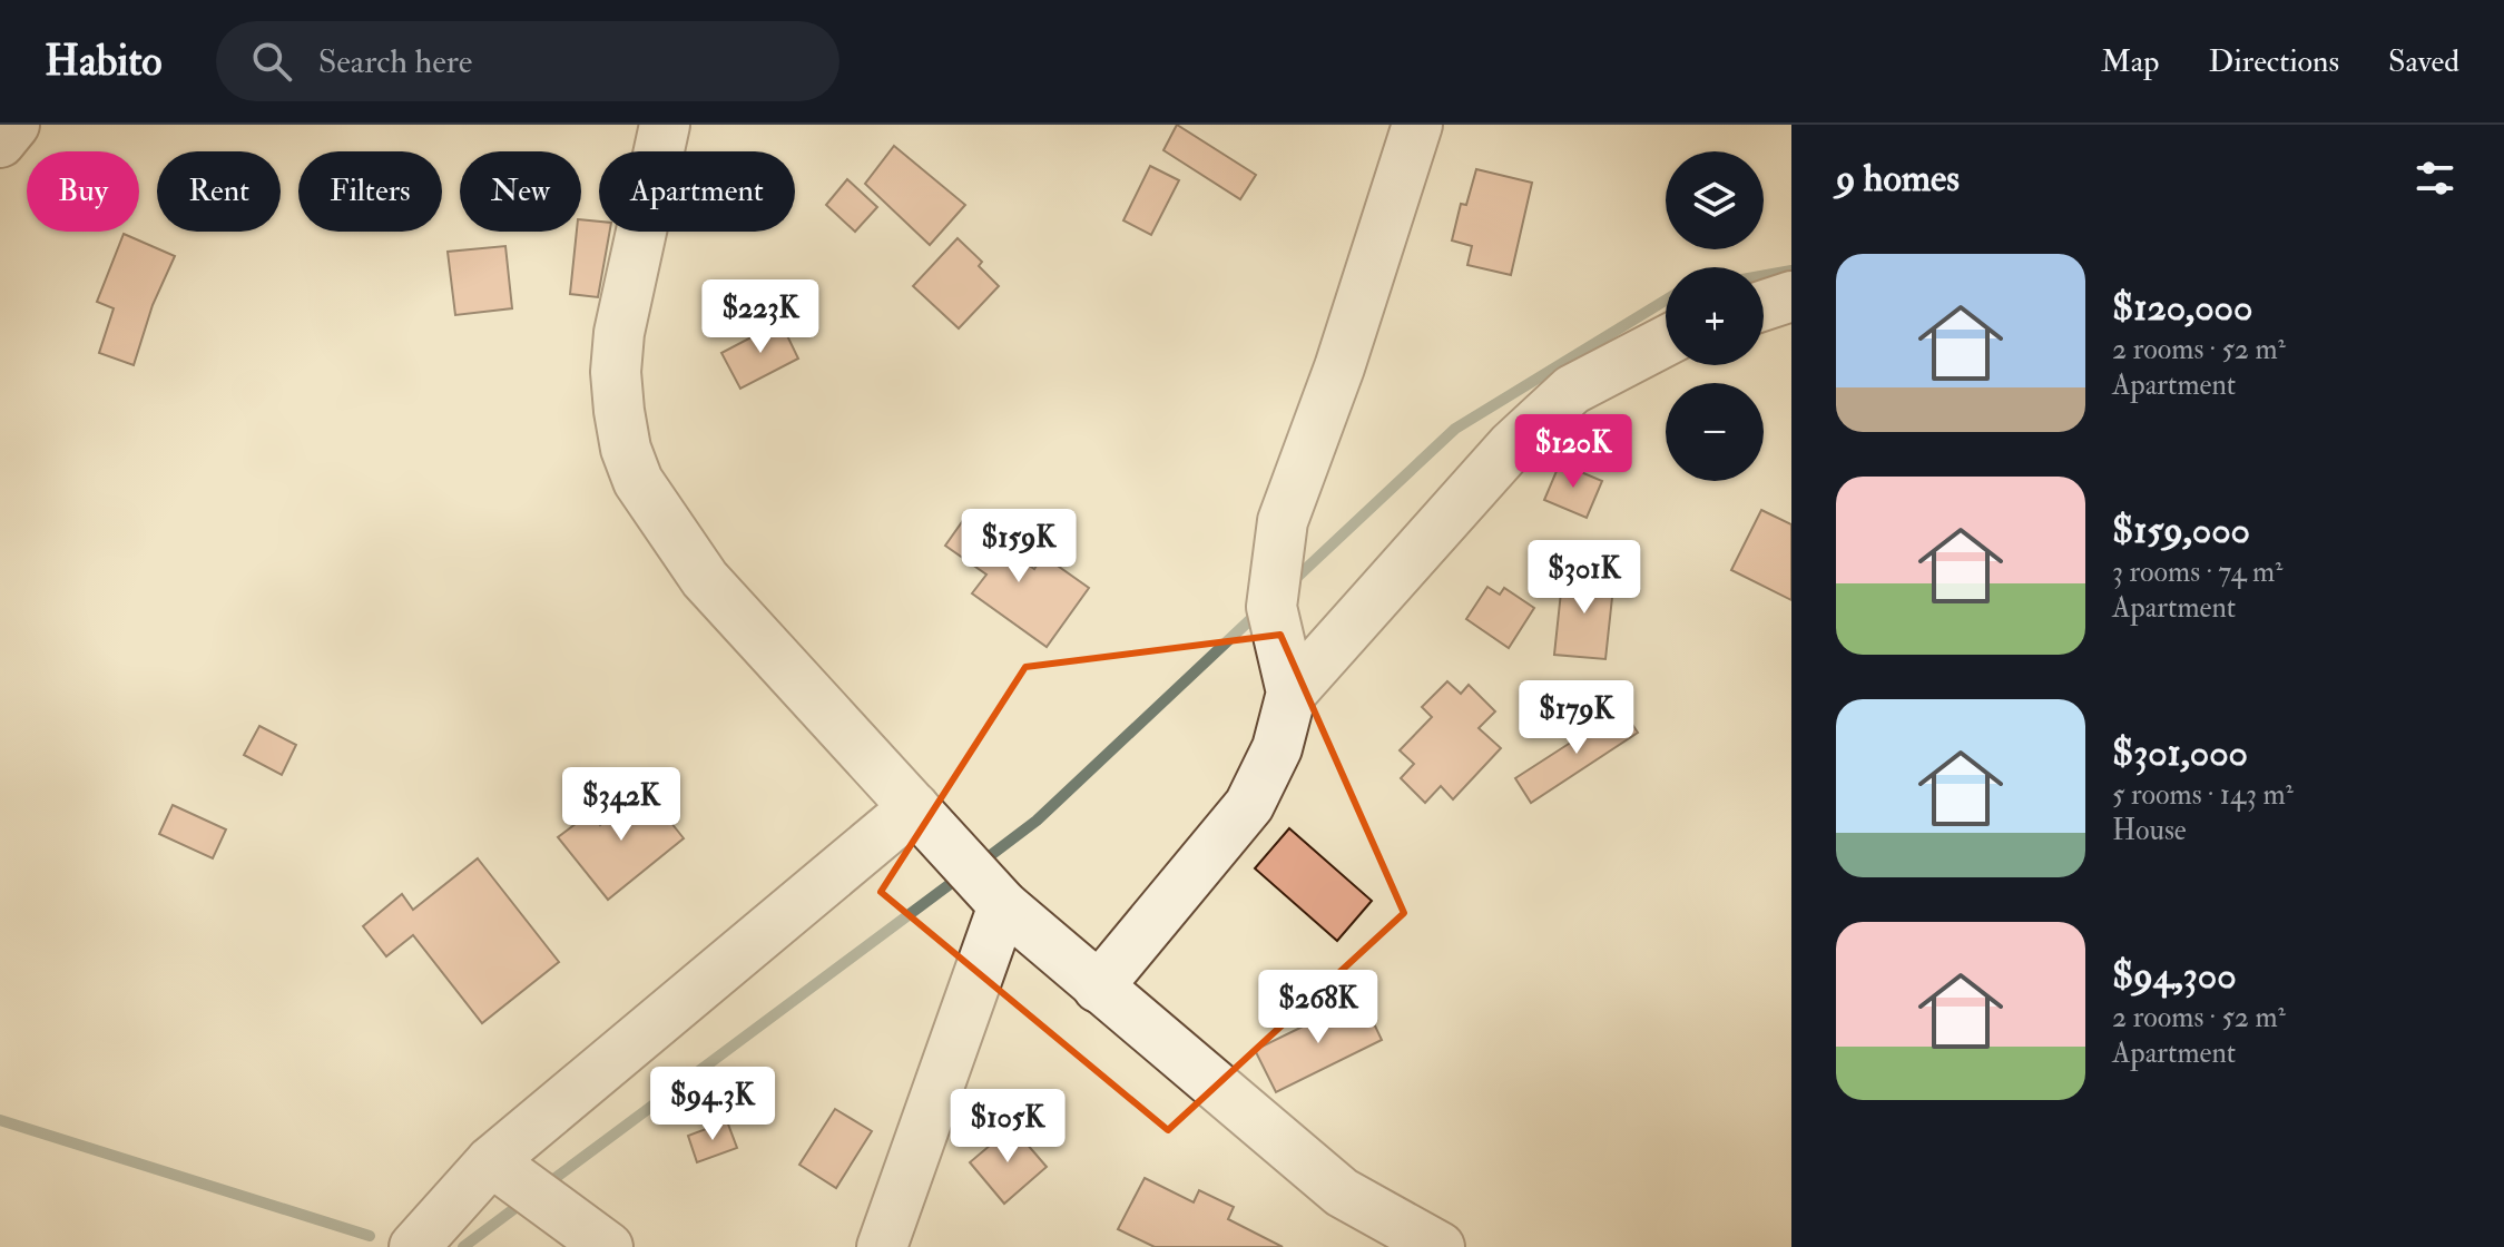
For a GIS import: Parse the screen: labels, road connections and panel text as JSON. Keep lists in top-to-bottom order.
{
  "page": {
    "header": "Habito",
    "search": "Search here",
    "nav": ["Map", "Directions", "Saved"],
    "heading": "9 homes",
    "map_buttons": ["+", "−"],
    "chip": [
      "Buy",
      "Rent",
      "Filters",
      "New",
      "Apartment"
    ],
    "list": [
      {
        "name": "$120,000",
        "note": "2 rooms · 52 m² · Apartment"
      },
      {
        "name": "$159,000",
        "note": "3 rooms · 74 m² · Apartment"
      },
      {
        "name": "$301,000",
        "note": "5 rooms · 143 m² · House"
      },
      {
        "name": "$94,300",
        "note": "2 rooms · 52 m² · Apartment"
      }
    ],
    "price": [
      "$223K",
      "$120K",
      "$159K",
      "$301K",
      "$179K",
      "$342K",
      "$268K",
      "$94.3K",
      "$105K"
    ]
  }
}
